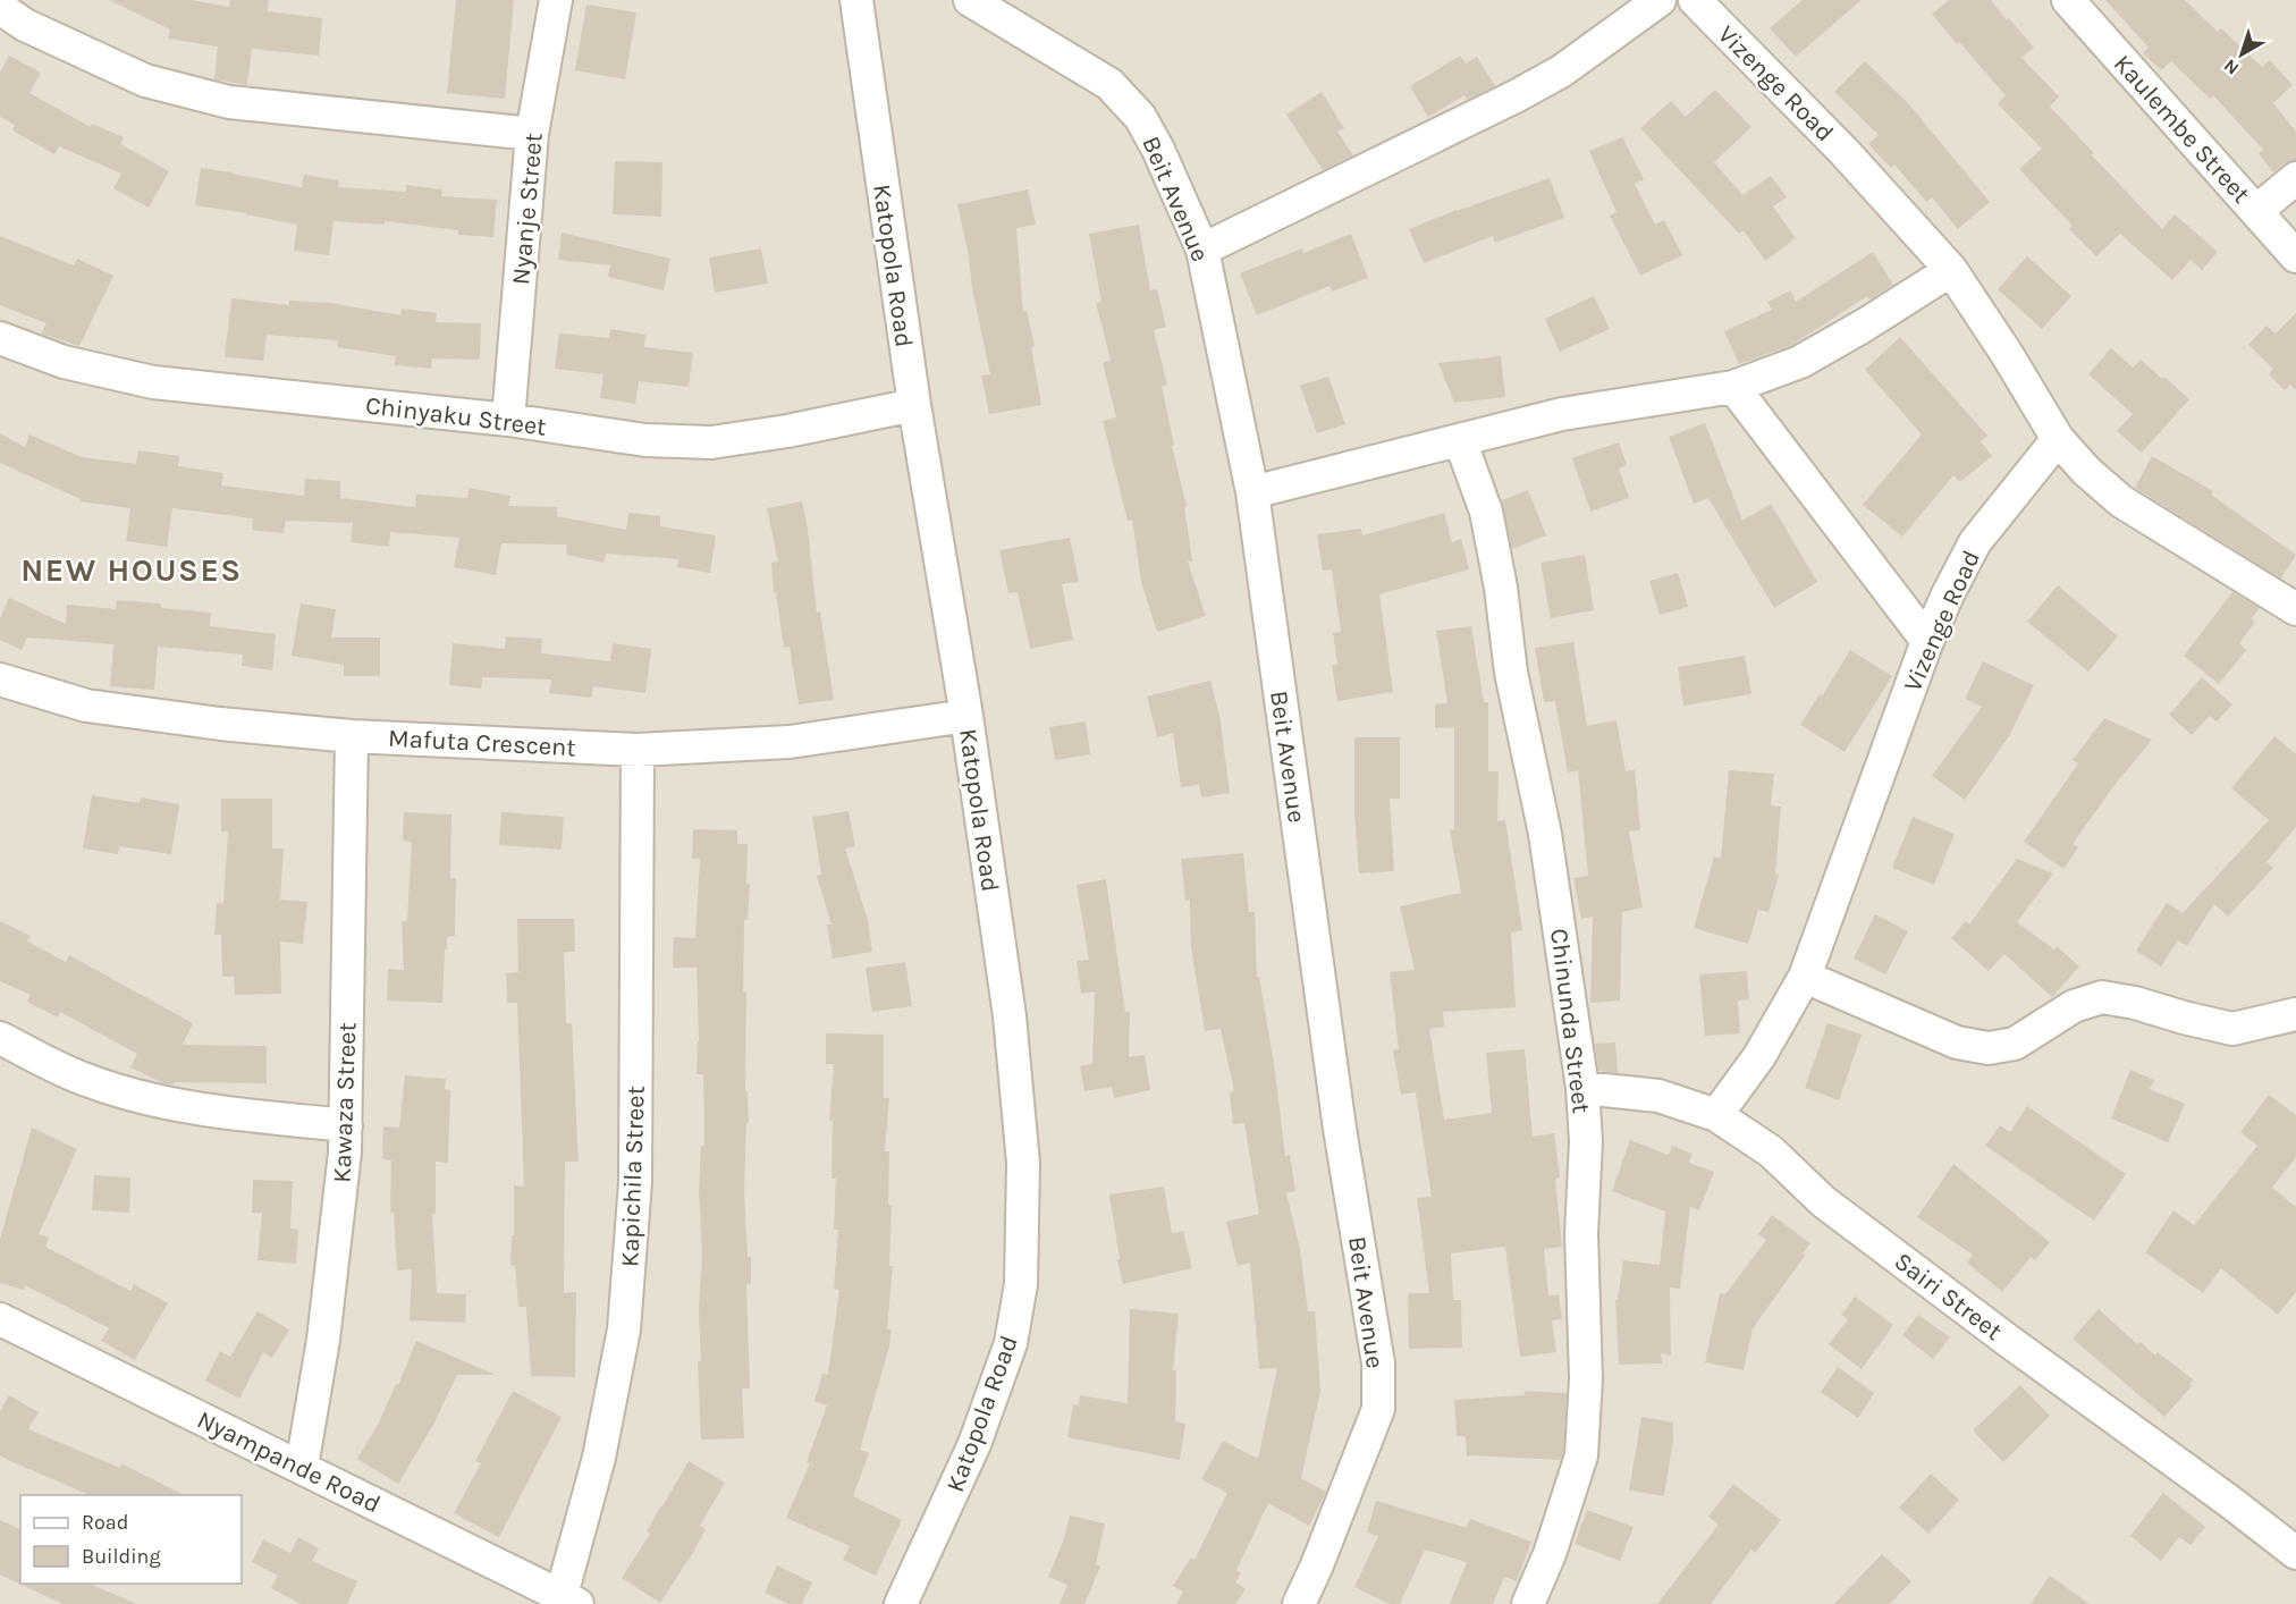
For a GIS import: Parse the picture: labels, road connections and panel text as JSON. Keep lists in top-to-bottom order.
{
  "streets": {
    "street": [
      "Vizenge Road",
      "Kaulembe Street",
      "Beit Avenue",
      "Nyanje Street",
      "Katopola Road",
      "Chinyaku Street",
      "Mafuta Crescent",
      "Chinunda Street",
      "Kawaza Street",
      "Kapichila Street",
      "Sairi Street",
      "Nyampande Road"
    ]
  },
  "crossings": [
    ["Vizenge Road", "Sairi Street"],
    ["Nyanje Street", "Chinyaku Street"],
    ["Katopola Road", "Chinyaku Street"],
    ["Katopola Road", "Mafuta Crescent"],
    ["Mafuta Crescent", "Kawaza Street"],
    ["Mafuta Crescent", "Kapichila Street"],
    ["Chinunda Street", "Sairi Street"],
    ["Kawaza Street", "Nyampande Road"],
    ["Kapichila Street", "Nyampande Road"]
  ],
  "districts": ["NEW HOUSES"],
  "legend": ["Road", "Building"],
  "north": "bottom left"
}
